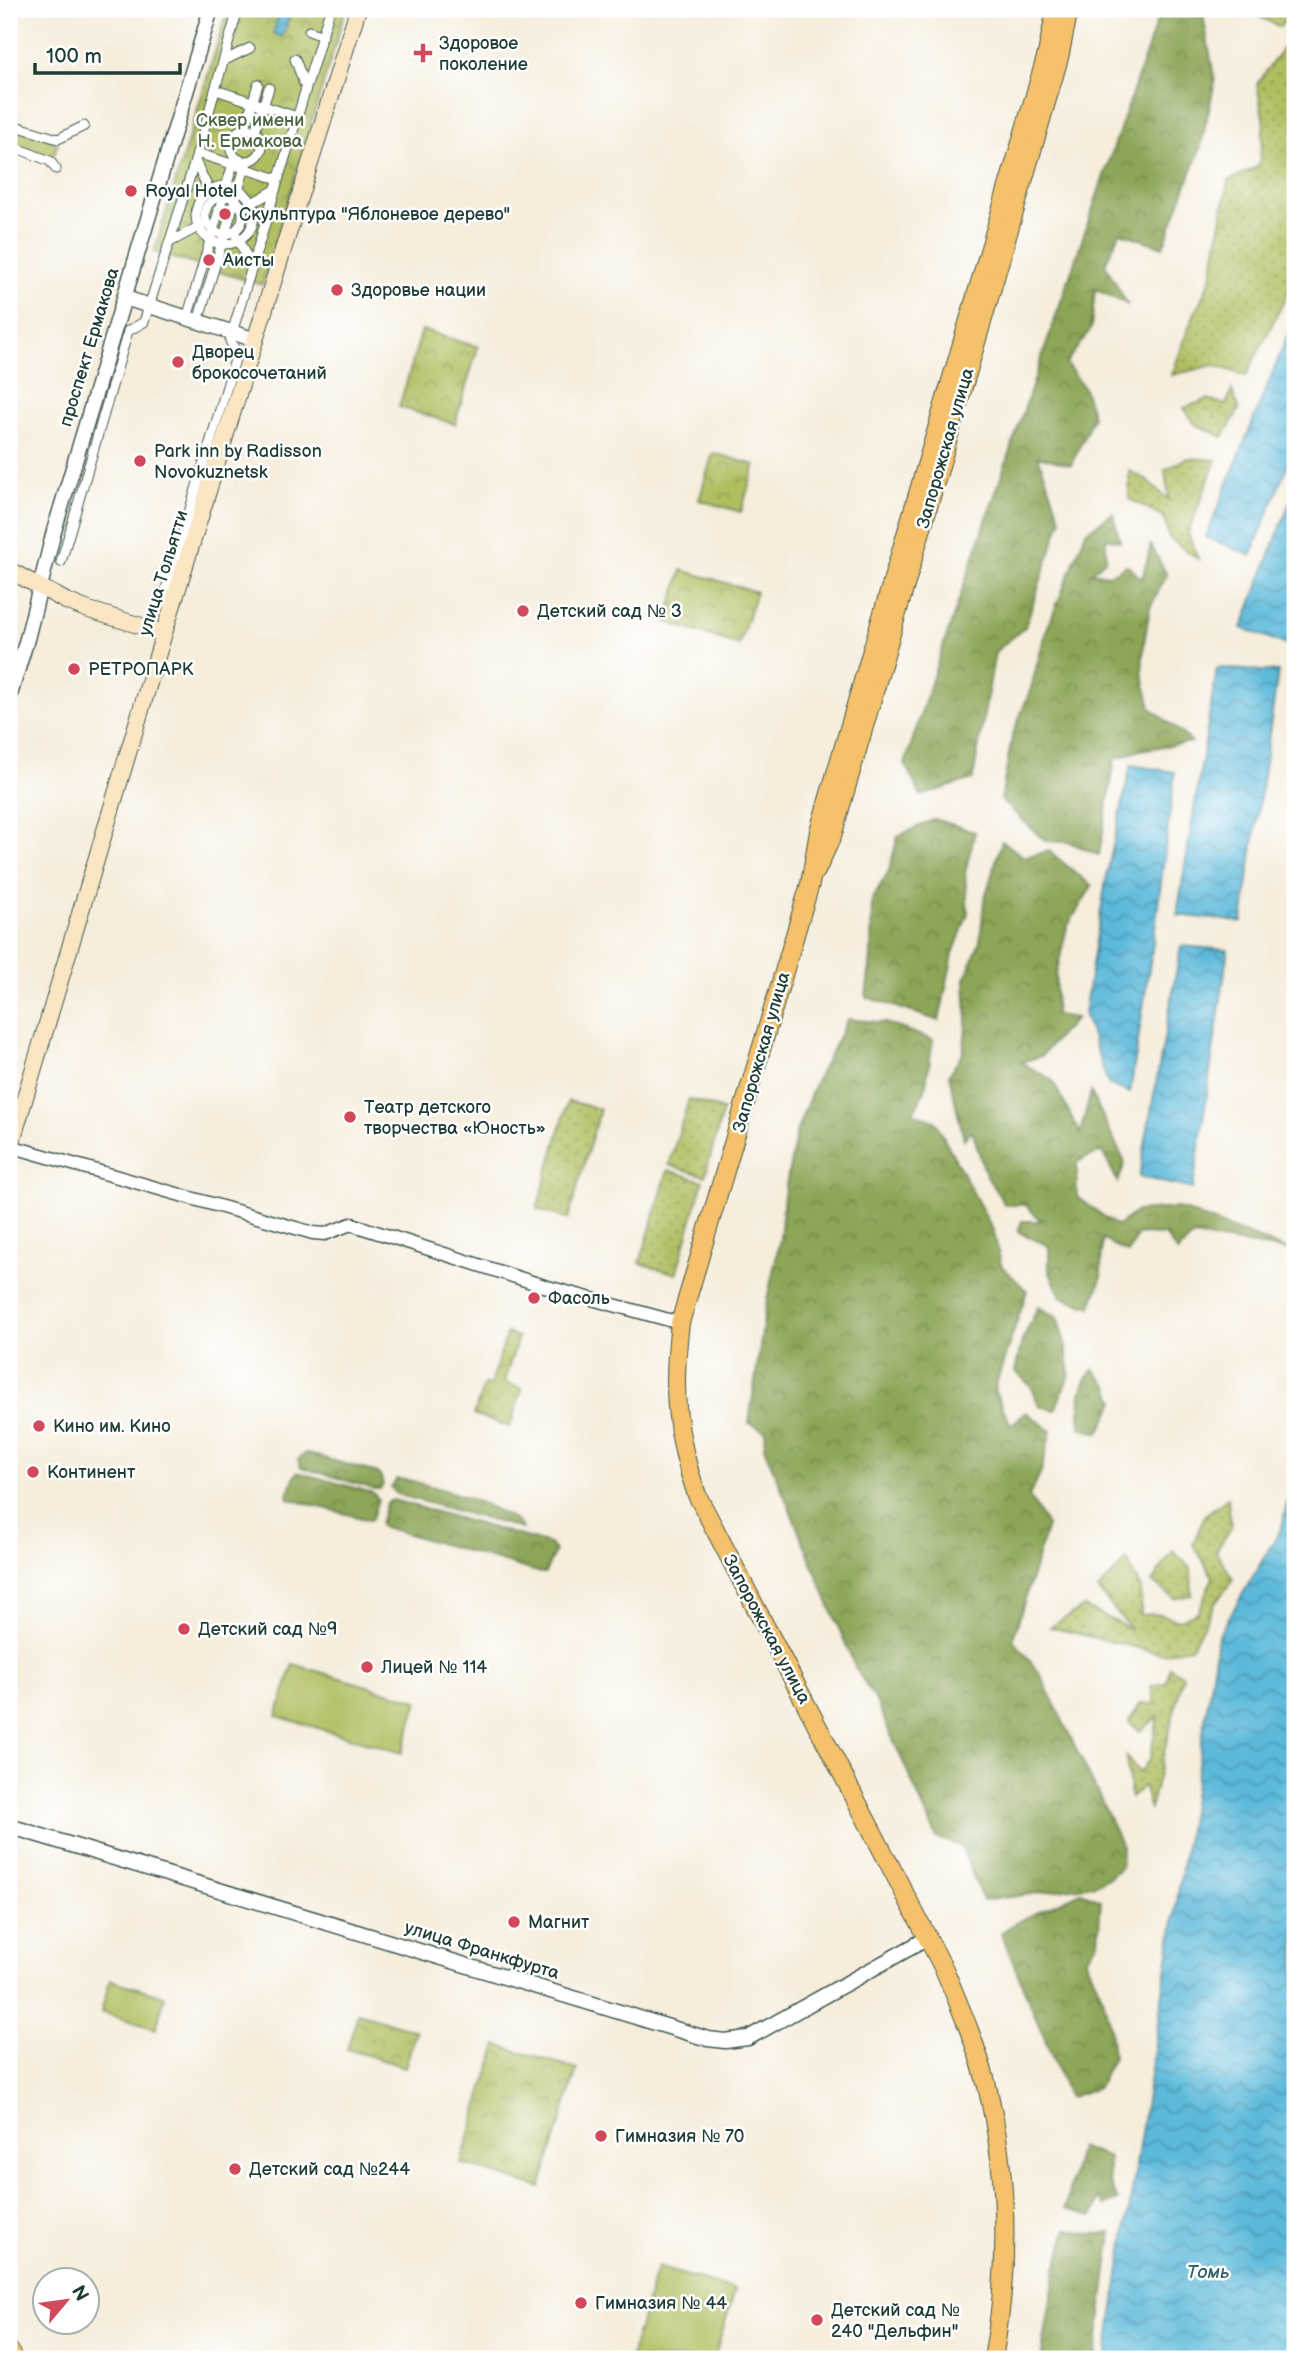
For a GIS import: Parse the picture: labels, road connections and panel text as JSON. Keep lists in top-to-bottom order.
{
  "streets": {
    "main road": ["Запорожская улица", "улица Тольятти"],
    "street": ["проспект Ермакова", "улица Франкфурта"]
  },
  "crossings": [
    ["Запорожская улица", "улица Франкфурта"]
  ],
  "water": ["Томь"],
  "parks": ["Сквер имени Н. Ермакова"],
  "places": {
    "health": ["Здоровое поколение"],
    "other": [
      "Royal Hotel",
      "Скульптура \"Яблоневое дерево\"",
      "Аисты",
      "Здоровье нации",
      "Дворец брокосочетаний",
      "Park inn by Radisson Novokuznetsk",
      "Детский сад № 3",
      "РЕТРОПАРК",
      "Театр детского творчества «Юность»",
      "Фасоль",
      "Кино им. Кино",
      "Континент",
      "Детский сад №9",
      "Лицей № 114",
      "Магнит",
      "Гимназия № 70",
      "Детский сад №244",
      "Гимназия № 44",
      "Детский сад № 240 \"Дельфин\""
    ]
  },
  "scale_bar": "100 m",
  "north": "top right"
}
